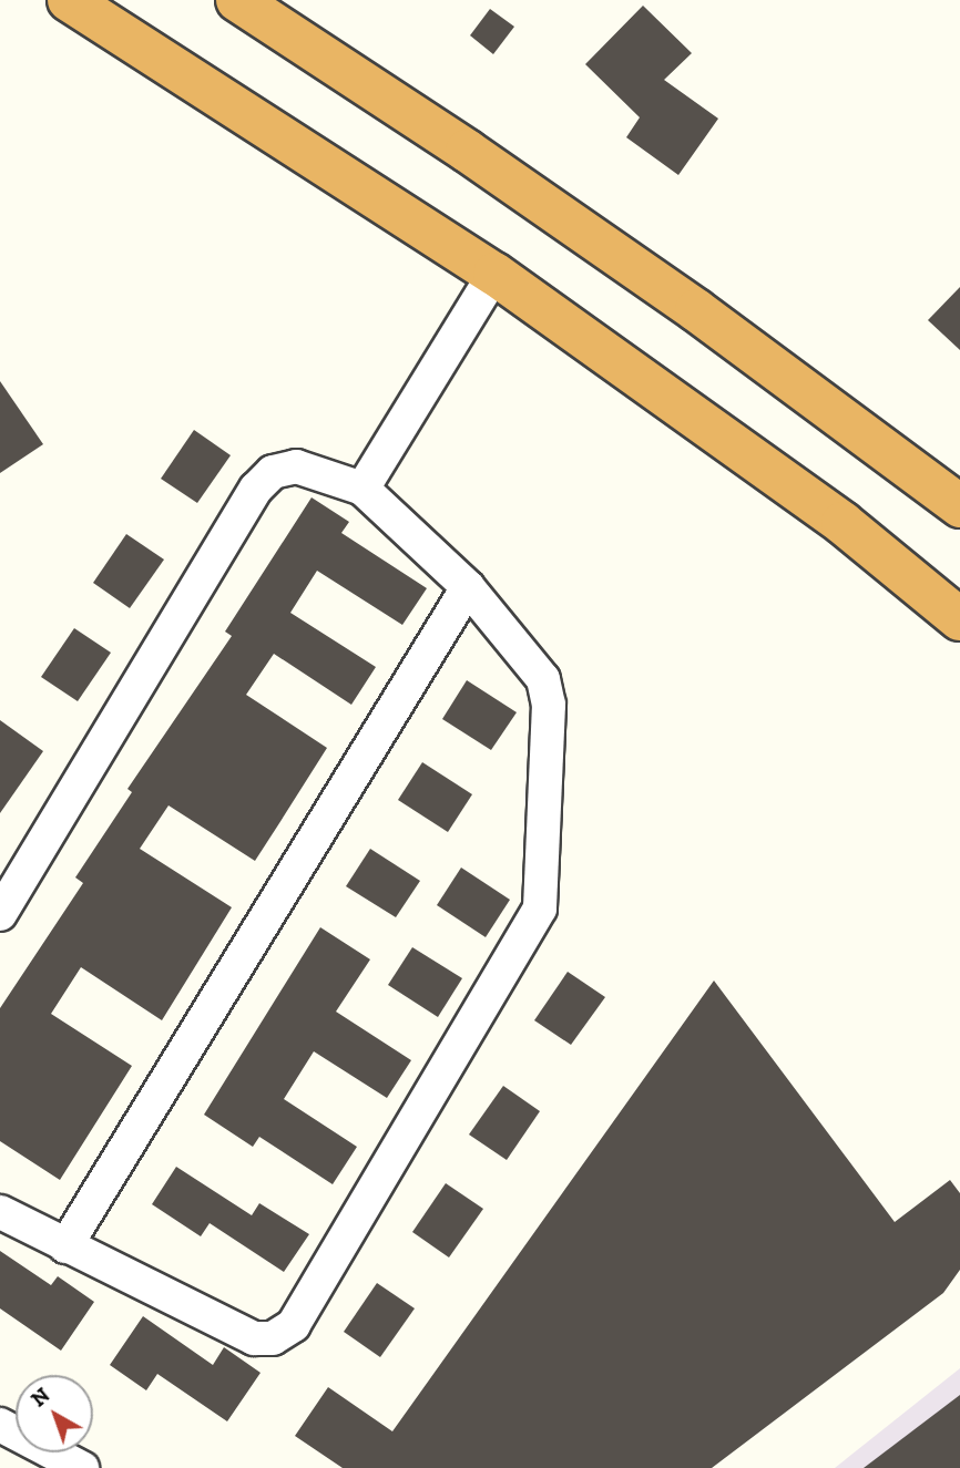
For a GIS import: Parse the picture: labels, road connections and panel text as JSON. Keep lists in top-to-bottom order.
{
  "north": "top left"
}
